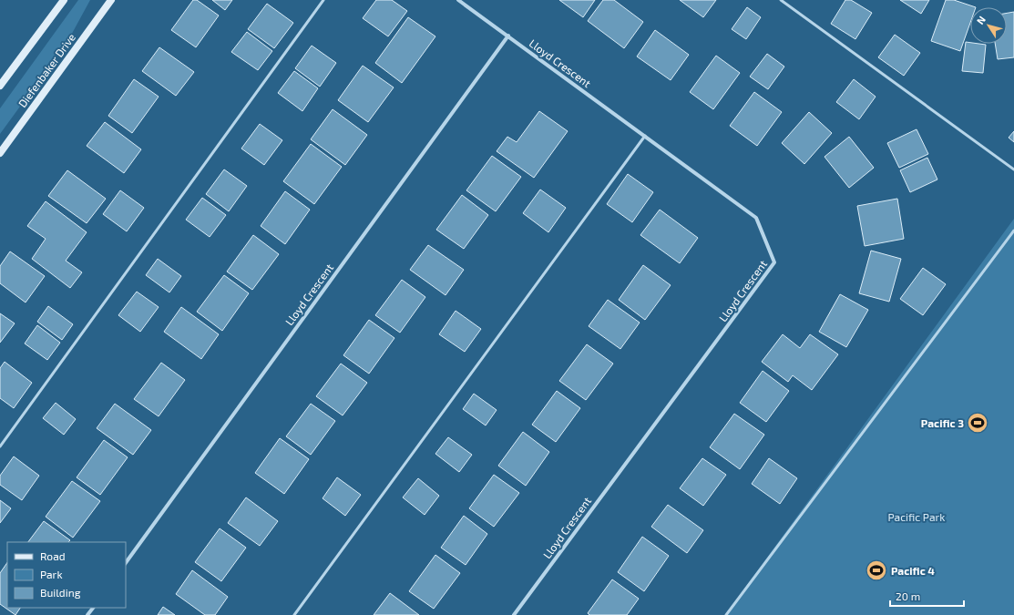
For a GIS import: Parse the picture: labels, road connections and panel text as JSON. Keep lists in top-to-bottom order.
{
  "streets": {
    "street": ["Lloyd Crescent", "Diefenbaker Drive"]
  },
  "parks": ["Pacific Park"],
  "places": {
    "sports": ["Pacific 3", "Pacific 4"]
  },
  "legend": ["Road", "Park", "Building"],
  "scale_bar": "20 m",
  "north": "top left"
}
